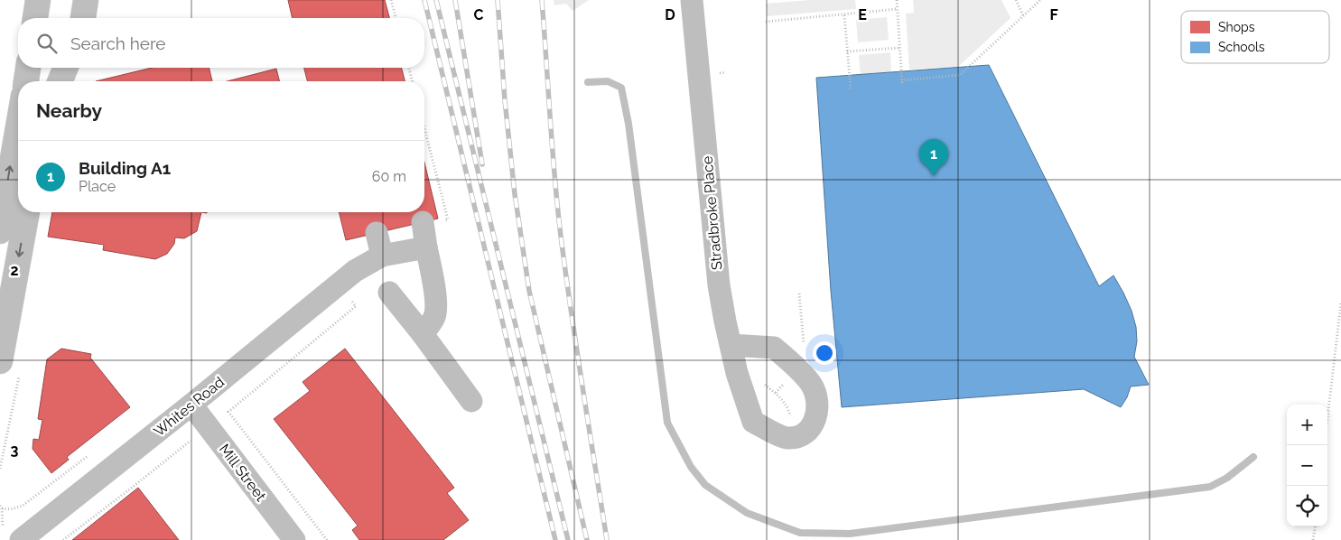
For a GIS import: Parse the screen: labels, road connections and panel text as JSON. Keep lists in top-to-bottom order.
{
  "streets": {
    "street": ["Stradbroke Place", "Whites Road", "Mill Street"]
  },
  "crossings": [
    ["Whites Road", "Mill Street"]
  ],
  "legend": ["Shops", "Schools"],
  "page": {
    "search": "Search here",
    "heading": "Nearby",
    "pins": "1",
    "list": [
      {
        "mark": "1",
        "name": "Building A1",
        "note": "Place",
        "value": "60 m"
      }
    ],
    "map_buttons": ["+", "−"]
  },
  "grid": {
    "columns": [
      "C",
      "D",
      "E",
      "F"
    ],
    "rows": ["2", "3"]
  }
}
